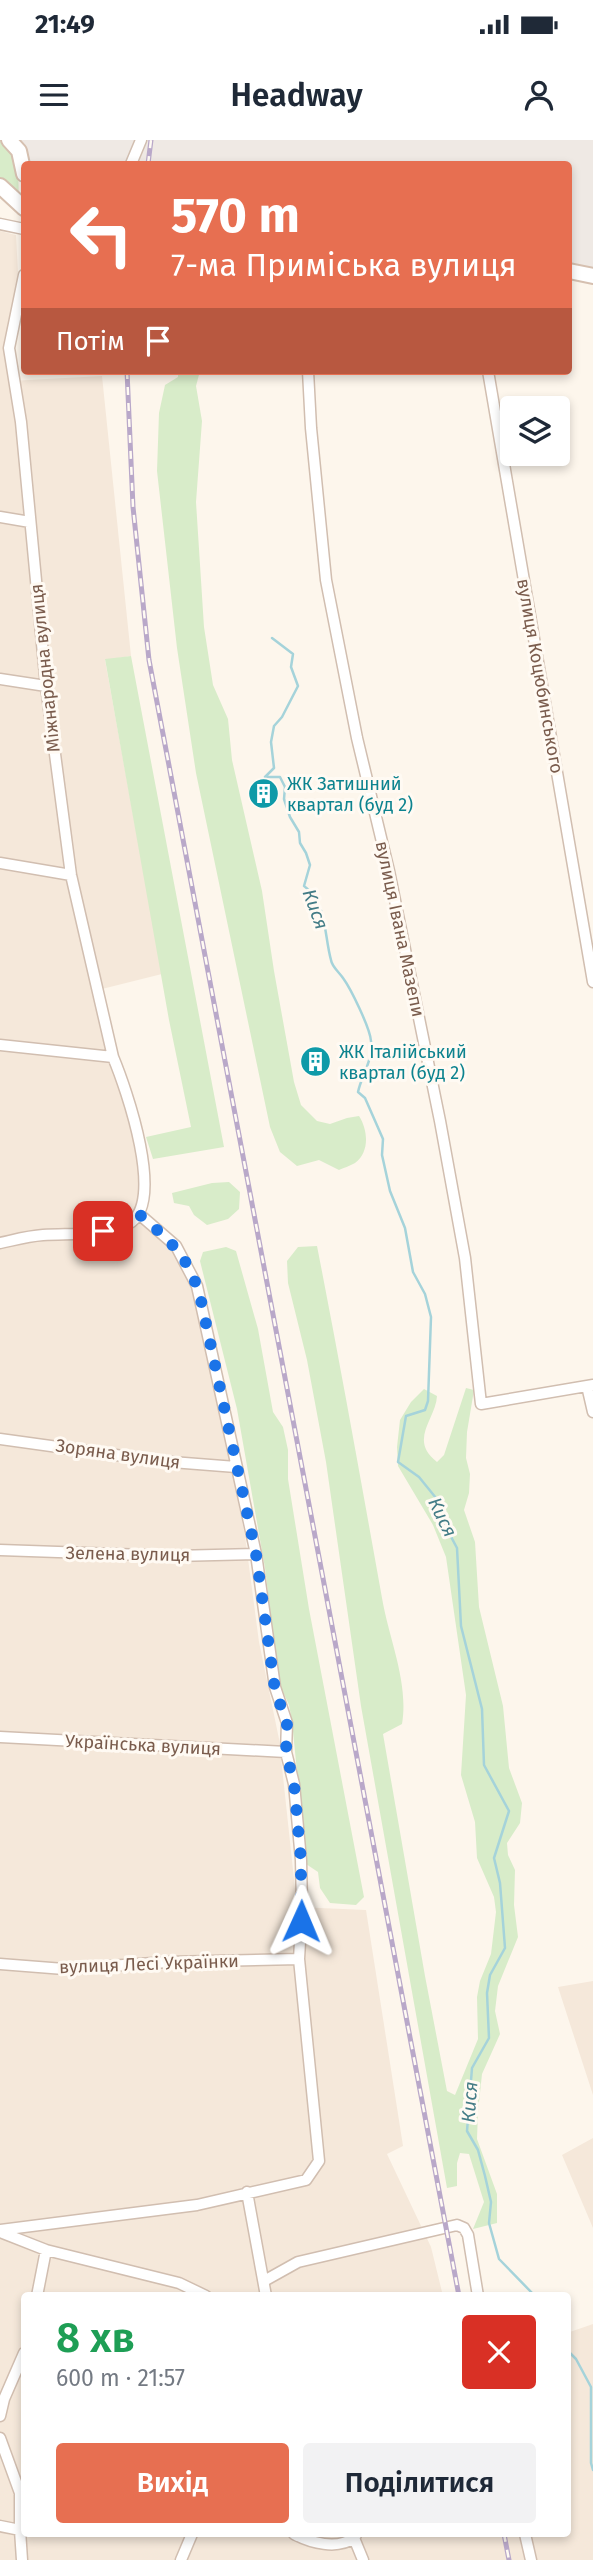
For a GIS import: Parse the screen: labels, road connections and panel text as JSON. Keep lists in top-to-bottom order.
{
  "streets": {
    "street": [
      "Міжнародна вулиця",
      "вулиця Коцюбинського",
      "вулиця Івана Мазепи",
      "Зоряна вулиця",
      "Зелена вулиця",
      "Українська вулиця",
      "вулиця Лесі Українки"
    ]
  },
  "water": ["Кися"],
  "places": {
    "building": ["ЖК Затишний квартал (буд 2)", "ЖК Італійський квартал (буд 2)"]
  },
  "page": {
    "status": "21:49",
    "header": "Headway",
    "turn": ["570 m", "7-ма Приміська вулиця"],
    "then": "Потім",
    "heading": ["8 хв", "600 m · 21:57"],
    "buttons": ["Вихід", "Поділитися"]
  }
}
